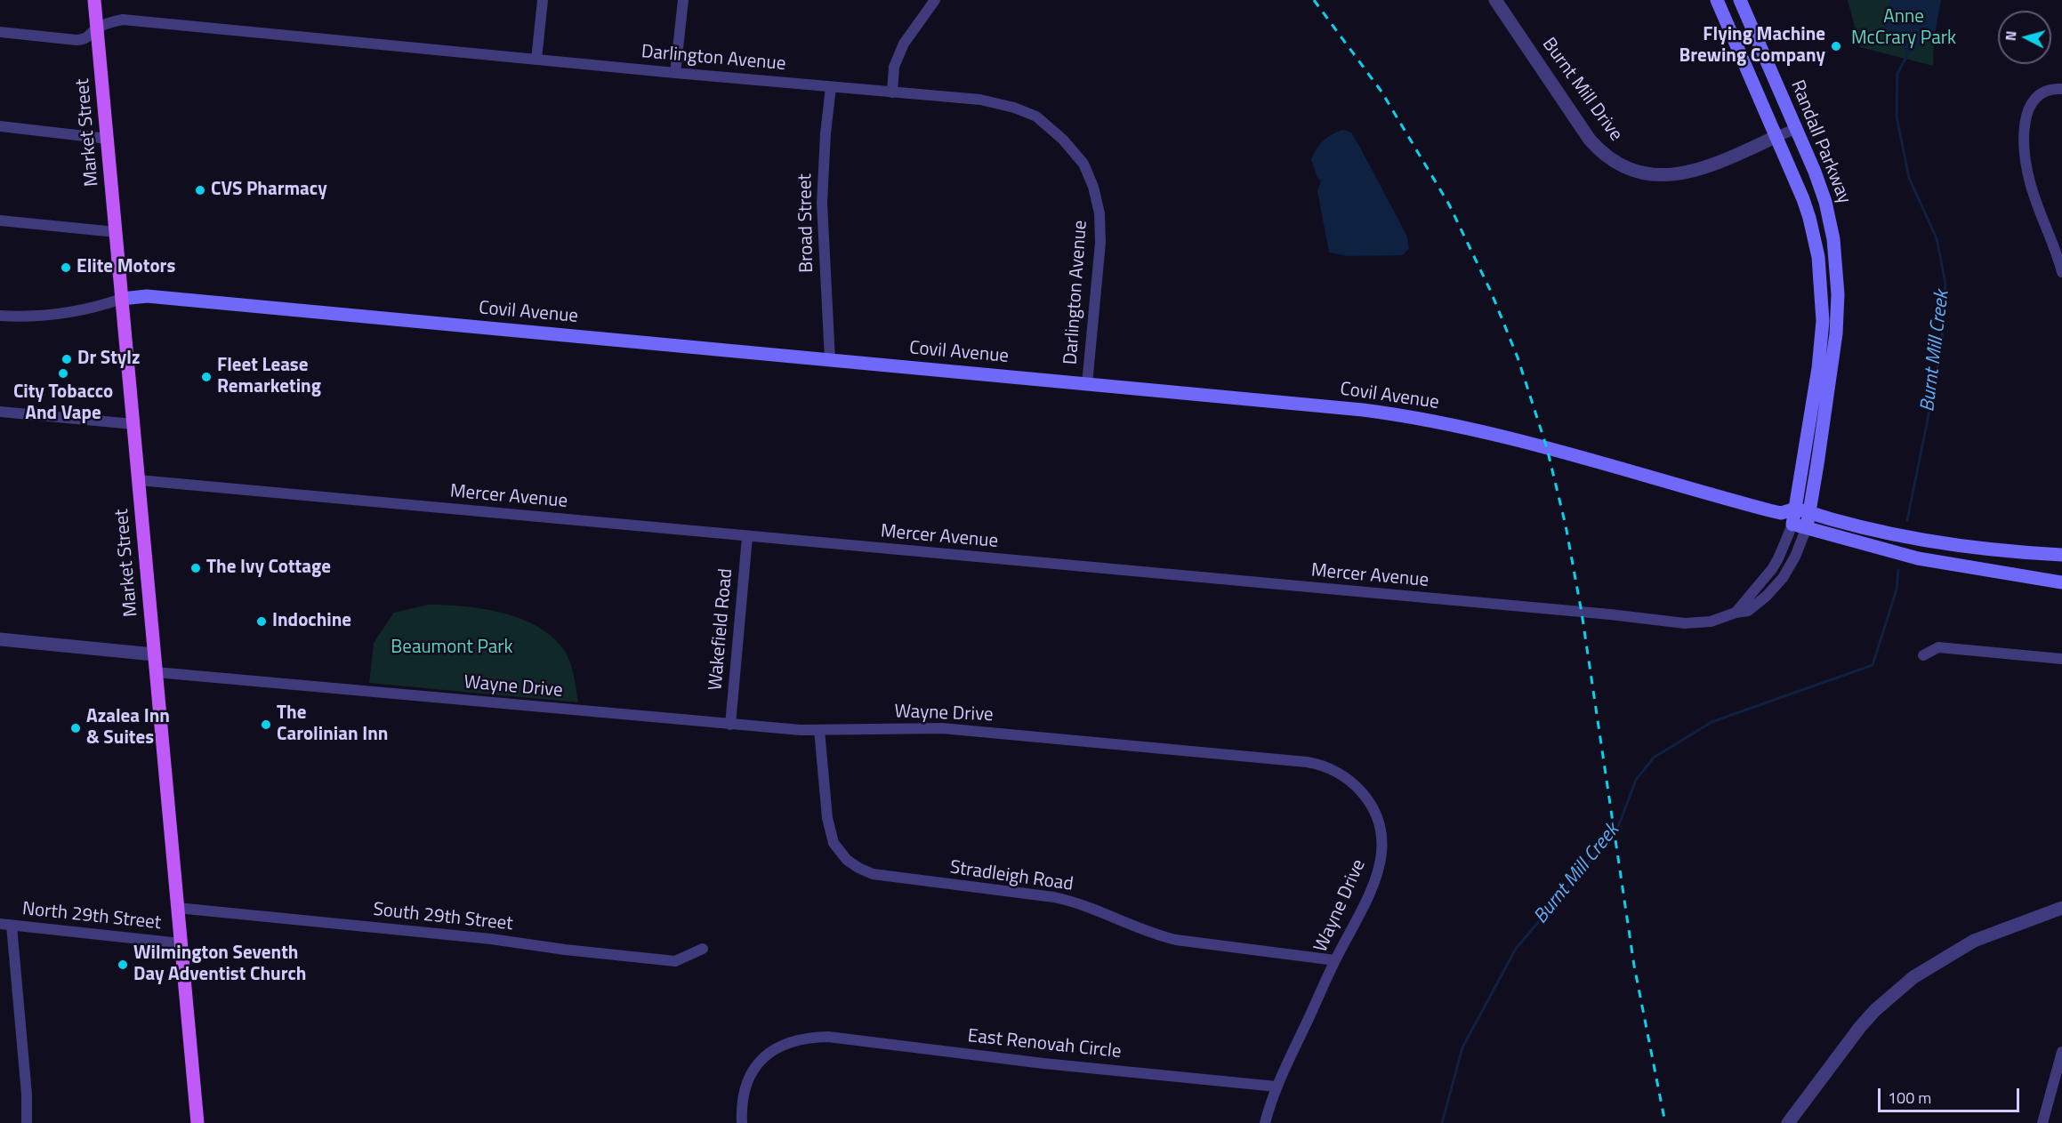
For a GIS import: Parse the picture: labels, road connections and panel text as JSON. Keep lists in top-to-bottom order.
{
  "streets": {
    "main road": ["Market Street", "Randall Parkway", "Covil Avenue"],
    "street": [
      "Darlington Avenue",
      "Burnt Mill Drive",
      "Broad Street",
      "Mercer Avenue",
      "Wakefield Road",
      "Wayne Drive",
      "Stradleigh Road",
      "North 29th Street",
      "South 29th Street",
      "East Renovah Circle"
    ]
  },
  "crossings": [
    ["Darlington Avenue", "Market Street"],
    ["Darlington Avenue", "Broad Street"],
    ["Darlington Avenue", "Covil Avenue"],
    ["Burnt Mill Drive", "Randall Parkway"],
    ["Market Street", "Covil Avenue"],
    ["Market Street", "Mercer Avenue"],
    ["Market Street", "Wayne Drive"],
    ["Market Street", "North 29th Street"],
    ["Market Street", "South 29th Street"],
    ["Randall Parkway", "Covil Avenue"],
    ["Randall Parkway", "Mercer Avenue"],
    ["Broad Street", "Covil Avenue"],
    ["Mercer Avenue", "Wakefield Road"],
    ["Wakefield Road", "Wayne Drive"],
    ["Wayne Drive", "Stradleigh Road"],
    ["Wayne Drive", "East Renovah Circle"]
  ],
  "water": ["Burnt Mill Creek"],
  "parks": ["Anne McCrary Park", "Beaumont Park"],
  "places": [
    "Flying Machine Brewing Company",
    "CVS Pharmacy",
    "Elite Motors",
    "Dr Stylz",
    "City Tobacco And Vape",
    "Fleet Lease Remarketing",
    "The Ivy Cottage",
    "Indochine",
    "The Carolinian Inn",
    "Azalea Inn & Suites",
    "Wilmington Seventh Day Adventist Church"
  ],
  "scale_bar": "100 m",
  "north": "left"
}
